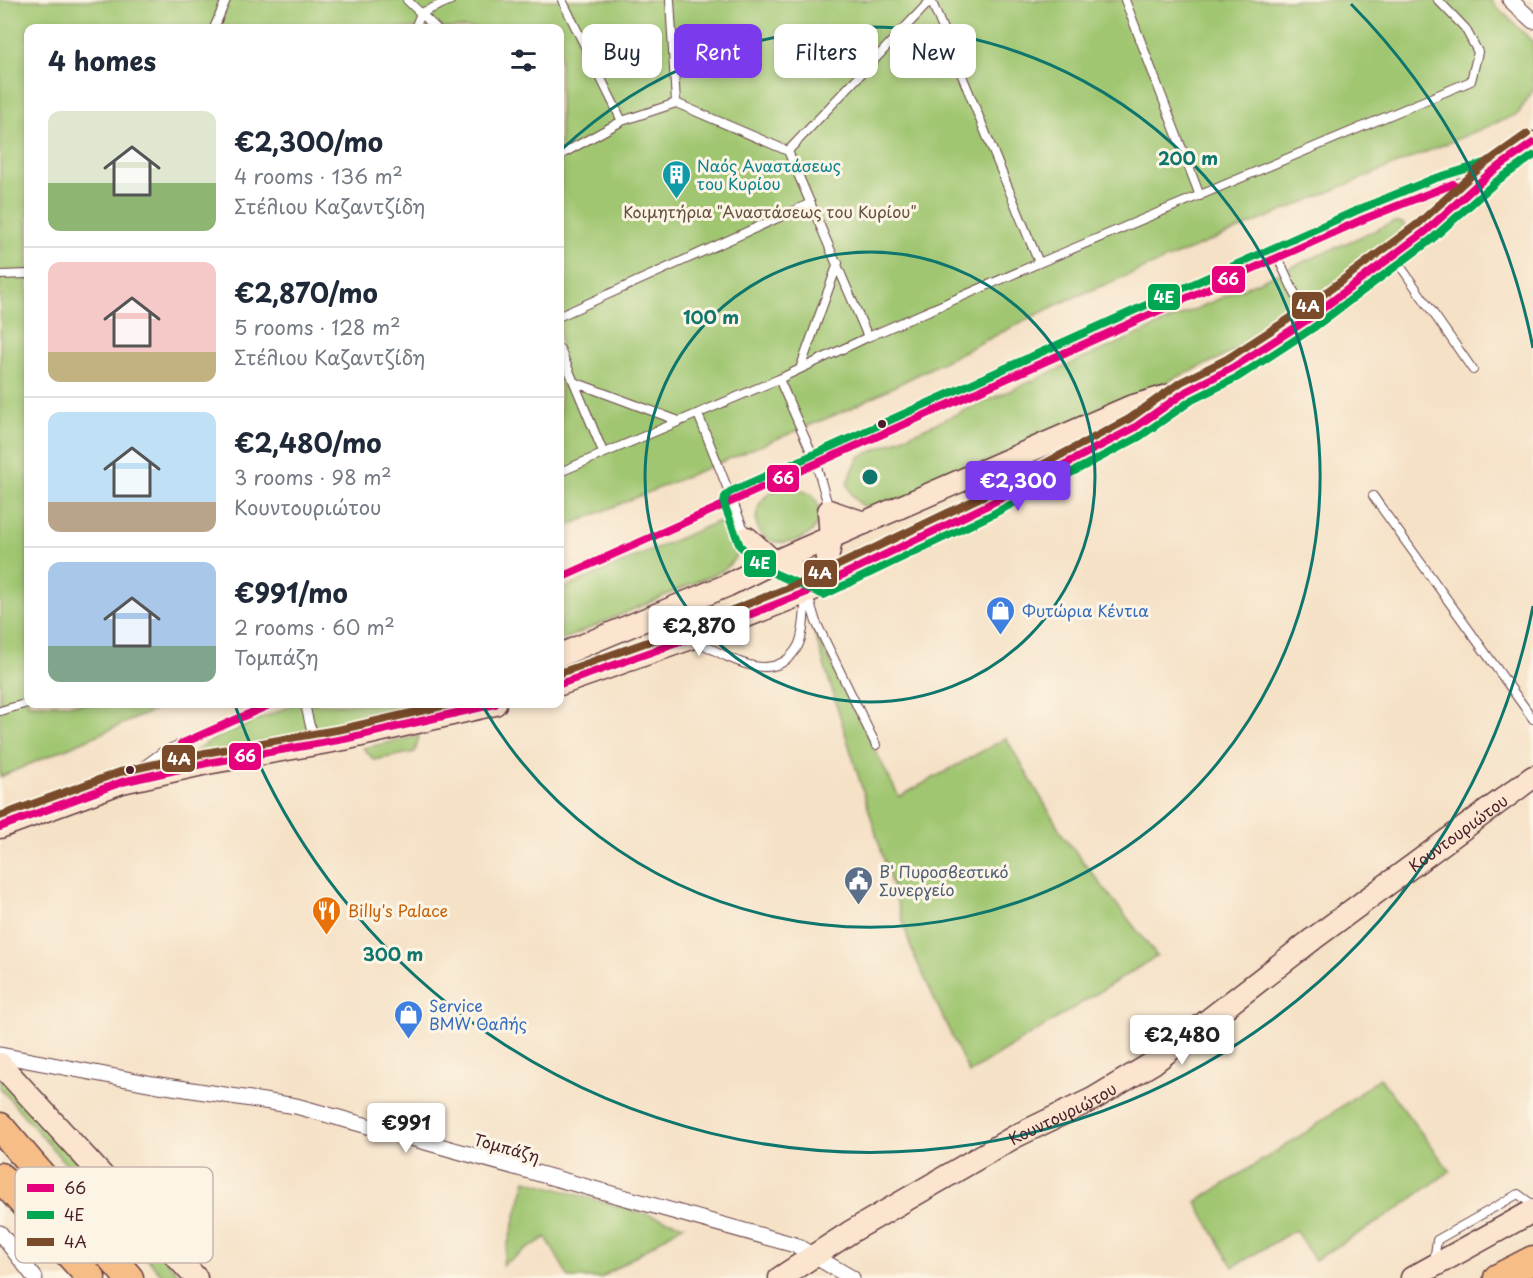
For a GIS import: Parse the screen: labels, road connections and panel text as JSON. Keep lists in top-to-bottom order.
{
  "streets": {
    "main road": ["Κουντουριώτου"],
    "street": ["Τομπάζη"]
  },
  "crossings": [
    ["Κουντουριώτου", "Τομπάζη"]
  ],
  "parks": ["Κοιμητήρια \"Αναστάσεως του Κυρίου\""],
  "places": {
    "building": ["Ναός Αναστάσεως του Κυρίου"],
    "shop": ["Φυτώρια Κέντια", "Service BMW Θαλής"],
    "public building": ["Β' Πυροσβεστικό Συνεργείο"],
    "restaurant": ["Billy's Palace"]
  },
  "lines": ["transit line 4Α", "transit line 66", "transit line 4Ε"],
  "legend": ["66", "4Ε", "4Α"],
  "page": {
    "chip": [
      "Buy",
      "Rent",
      "Filters",
      "New"
    ],
    "heading": "4 homes",
    "list": [
      {
        "name": "€2,300/mo",
        "note": "4 rooms · 136 m² · Στέλιου Καζαντζίδη"
      },
      {
        "name": "€2,870/mo",
        "note": "5 rooms · 128 m² · Στέλιου Καζαντζίδη"
      },
      {
        "name": "€2,480/mo",
        "note": "3 rooms · 98 m² · Κουντουριώτου"
      },
      {
        "name": "€991/mo",
        "note": "2 rooms · 60 m² · Τομπάζη"
      }
    ],
    "price": [
      "€2,300",
      "€2,870",
      "€2,480",
      "€991"
    ]
  },
  "rings": ["200 m", "100 m", "300 m"]
}
